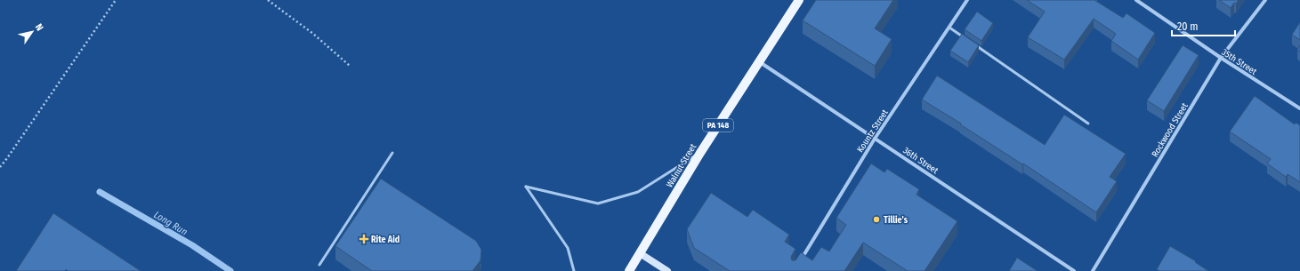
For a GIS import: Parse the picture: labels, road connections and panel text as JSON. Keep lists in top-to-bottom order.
{
  "streets": {
    "main road": ["PA 148", "Walnut Street"],
    "street": [
      "35th Street",
      "Rockwood Street",
      "Kountz Street",
      "36th Street"
    ]
  },
  "crossings": [
    ["35th Street", "Rockwood Street"],
    ["Kountz Street", "36th Street"],
    ["36th Street", "Walnut Street"]
  ],
  "water": ["Long Run"],
  "places": {
    "other": ["Tillie's"],
    "health": ["Rite Aid"]
  },
  "scale_bar": "20 m",
  "north": "top right"
}
